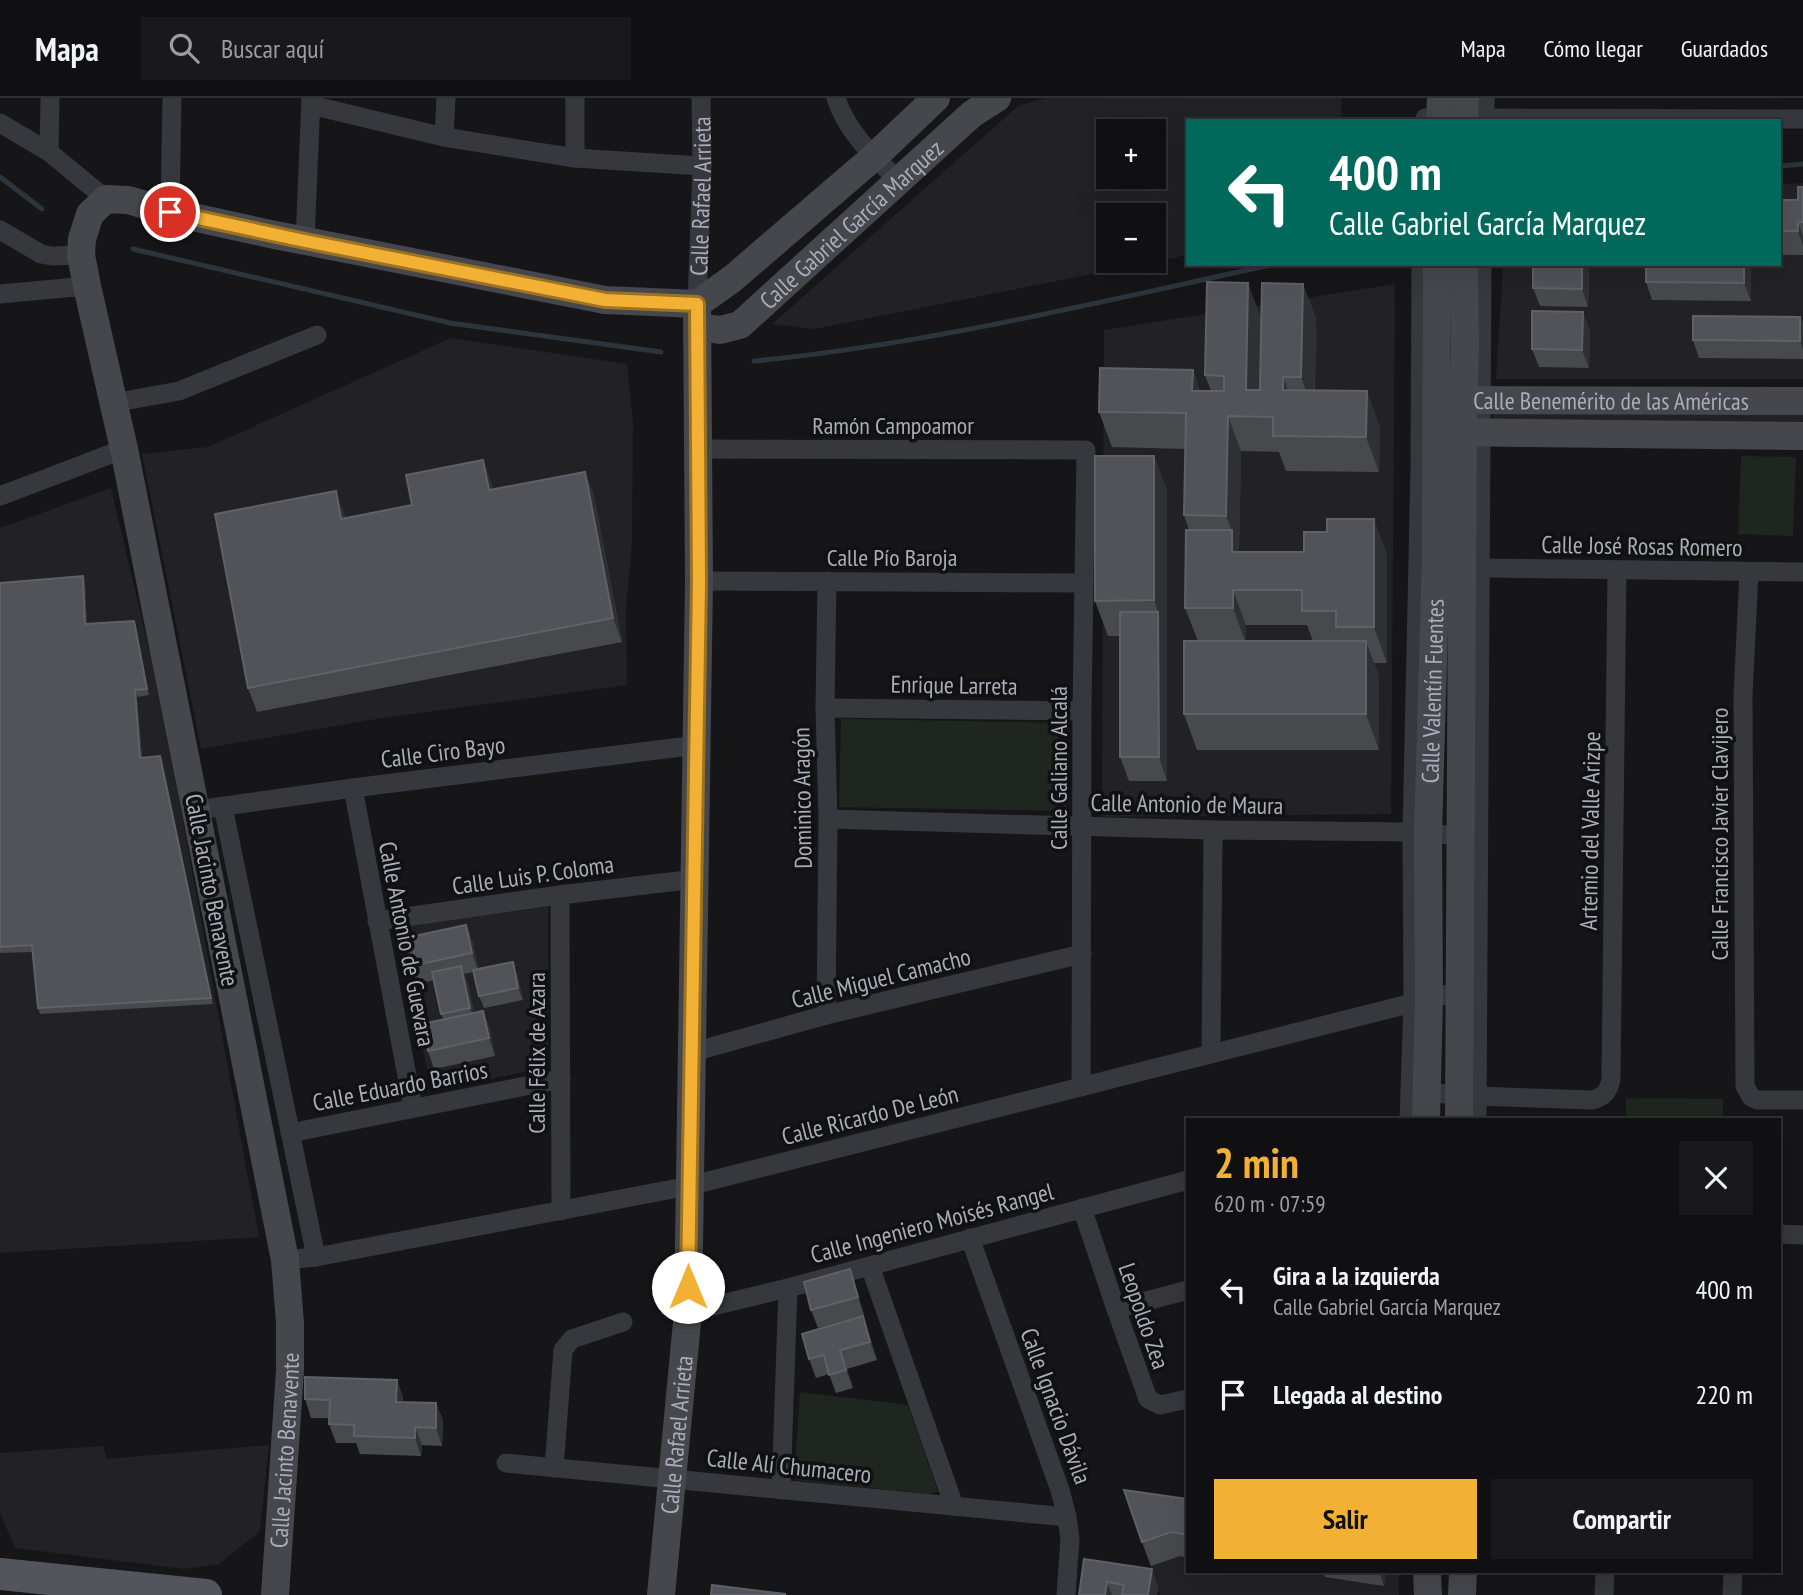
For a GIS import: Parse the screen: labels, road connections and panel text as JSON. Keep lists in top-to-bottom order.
{
  "streets": {
    "street": [
      "Calle Rafael Arrieta",
      "Calle Gabriel García Marquez",
      "Calle Benemérito de las Américas",
      "Ramón Campoamor",
      "Calle José Rosas Romero",
      "Calle Pío Baroja",
      "Enrique Larreta",
      "Calle Valentín Fuentes",
      "Calle Ciro Bayo",
      "Calle Galiano Alcalá",
      "Dominico Aragón",
      "Calle Antonio de Maura",
      "Artemio del Valle Arizpe",
      "Calle Francisco Javier Clavijero",
      "Calle Luis P. Coloma",
      "Calle Jacinto Benavente",
      "Calle Antonio de Guevara",
      "Calle Miguel Camacho",
      "Calle Félix de Azara",
      "Calle Eduardo Barrios",
      "Calle Ricardo De León",
      "Calle Ingeniero Moisés Rangel",
      "Leopoldo Zea",
      "Calle Ignacio Dávila",
      "Calle Alí Chumacero"
    ]
  },
  "crossings": [
    ["Calle Rafael Arrieta", "Calle Gabriel García Marquez"],
    ["Calle Rafael Arrieta", "Ramón Campoamor"],
    ["Calle Rafael Arrieta", "Calle Pío Baroja"],
    ["Calle Rafael Arrieta", "Calle Ciro Bayo"],
    ["Calle Rafael Arrieta", "Calle Luis P. Coloma"],
    ["Calle Rafael Arrieta", "Calle Miguel Camacho"],
    ["Calle Rafael Arrieta", "Calle Ricardo De León"],
    ["Calle Rafael Arrieta", "Calle Ingeniero Moisés Rangel"],
    ["Calle Rafael Arrieta", "Calle Alí Chumacero"],
    ["Calle Gabriel García Marquez", "Calle Jacinto Benavente"],
    ["Calle Benemérito de las Américas", "Calle Valentín Fuentes"],
    ["Ramón Campoamor", "Calle Galiano Alcalá"],
    ["Calle José Rosas Romero", "Artemio del Valle Arizpe"],
    ["Calle José Rosas Romero", "Calle Francisco Javier Clavijero"],
    ["Calle Pío Baroja", "Calle Galiano Alcalá"],
    ["Calle Pío Baroja", "Dominico Aragón"],
    ["Enrique Larreta", "Calle Galiano Alcalá"],
    ["Enrique Larreta", "Dominico Aragón"],
    ["Calle Valentín Fuentes", "Calle Antonio de Maura"],
    ["Calle Valentín Fuentes", "Artemio del Valle Arizpe"],
    ["Calle Valentín Fuentes", "Calle Ricardo De León"],
    ["Calle Ciro Bayo", "Calle Jacinto Benavente"],
    ["Calle Ciro Bayo", "Calle Antonio de Guevara"],
    ["Calle Galiano Alcalá", "Calle Antonio de Maura"],
    ["Calle Galiano Alcalá", "Calle Miguel Camacho"],
    ["Calle Galiano Alcalá", "Calle Ricardo De León"],
    ["Dominico Aragón", "Calle Antonio de Maura"],
    ["Dominico Aragón", "Calle Miguel Camacho"],
    ["Calle Luis P. Coloma", "Calle Antonio de Guevara"],
    ["Calle Luis P. Coloma", "Calle Félix de Azara"],
    ["Calle Jacinto Benavente", "Calle Ricardo De León"],
    ["Calle Antonio de Guevara", "Calle Eduardo Barrios"],
    ["Calle Félix de Azara", "Calle Eduardo Barrios"],
    ["Calle Félix de Azara", "Calle Ricardo De León"],
    ["Calle Ingeniero Moisés Rangel", "Leopoldo Zea"],
    ["Calle Ingeniero Moisés Rangel", "Calle Ignacio Dávila"],
    ["Calle Ignacio Dávila", "Calle Alí Chumacero"]
  ],
  "page": {
    "header": "Mapa",
    "search": "Buscar aquí",
    "nav": ["Mapa", "Cómo llegar", "Guardados"],
    "map_buttons": ["+", "−"],
    "turn": ["400 m", "Calle Gabriel García Marquez"],
    "heading": ["2 min", "620 m · 07:59"],
    "list": [
      {
        "name": "Gira a la izquierda",
        "note": "Calle Gabriel García Marquez",
        "value": "400 m"
      },
      {
        "name": "Llegada al destino",
        "value": "220 m"
      }
    ],
    "buttons": ["Salir", "Compartir"]
  }
}
